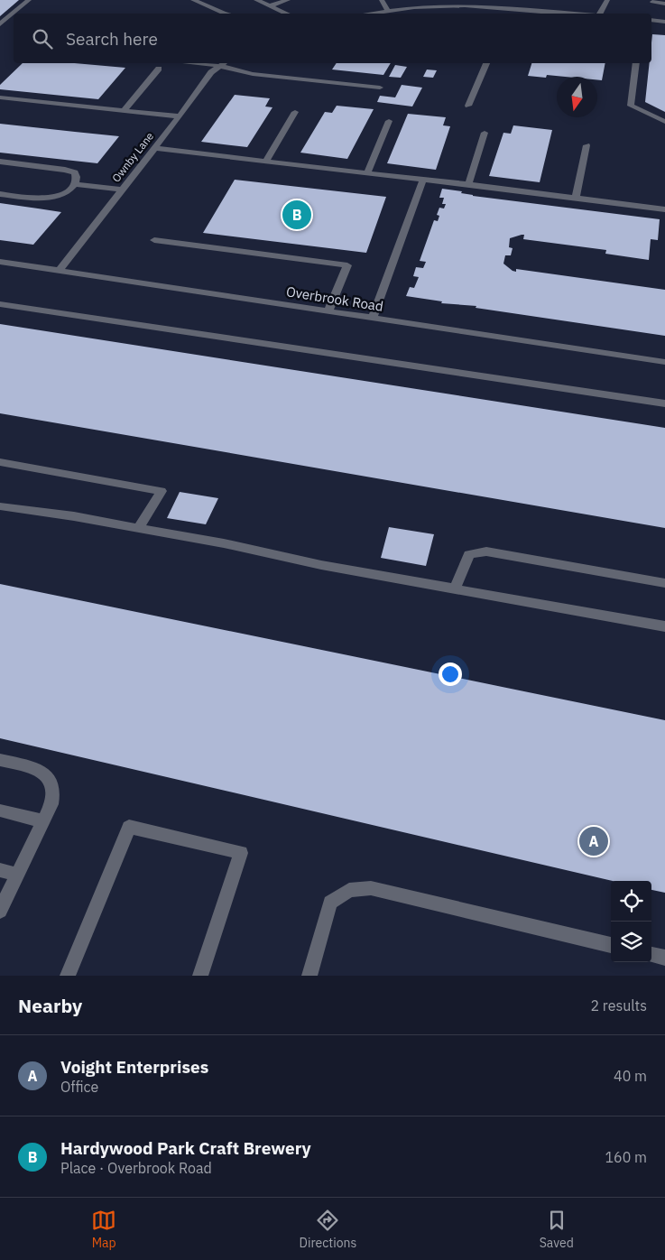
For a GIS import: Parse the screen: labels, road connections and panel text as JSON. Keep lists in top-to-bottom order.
{
  "streets": {
    "street": ["Ownby Lane", "Overbrook Road"]
  },
  "crossings": [
    ["Ownby Lane", "Overbrook Road"]
  ],
  "north": "bottom",
  "page": {
    "search": "Search here",
    "pins": ["B", "A"],
    "heading": ["Nearby", "2 results"],
    "list": [
      {
        "mark": "A",
        "name": "Voight Enterprises",
        "note": "Office",
        "value": "40 m"
      },
      {
        "mark": "B",
        "name": "Hardywood Park Craft Brewery",
        "note": "Place · Overbrook Road",
        "value": "160 m"
      }
    ],
    "nav": ["Map", "Directions", "Saved"]
  }
}
